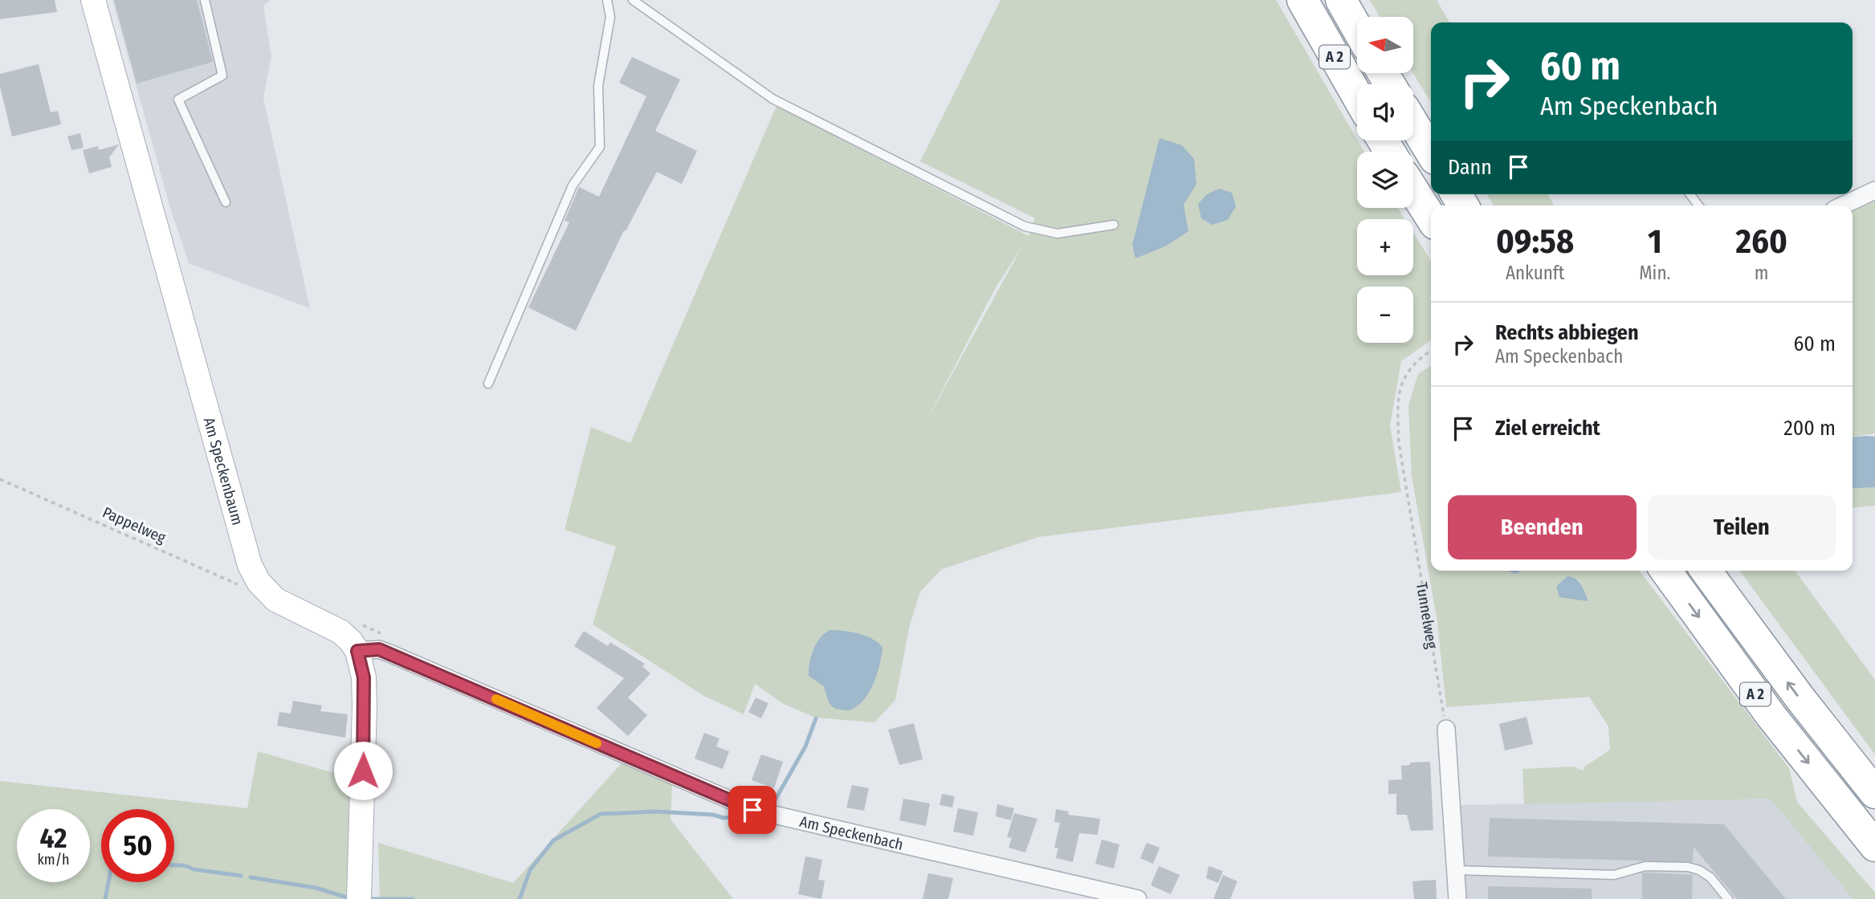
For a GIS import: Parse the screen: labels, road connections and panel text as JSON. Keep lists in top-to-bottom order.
{
  "streets": {
    "highway": ["A 2"],
    "main road": ["Am Speckenbaum"],
    "street": ["Am Speckenbach"],
    "path": ["Pappelweg", "Tunnelweg"]
  },
  "crossings": [
    ["Am Speckenbaum", "Pappelweg"],
    ["Am Speckenbaum", "Am Speckenbach"]
  ],
  "north": "left",
  "page": {
    "map_buttons": ["+", "−"],
    "turn": ["60 m", "Am Speckenbach"],
    "then": "Dann",
    "eta": [
      "09:58",
      "Ankunft",
      "1",
      "Min.",
      "260",
      "m"
    ],
    "list": [
      {
        "name": "Rechts abbiegen",
        "note": "Am Speckenbach",
        "value": "60 m"
      },
      {
        "name": "Ziel erreicht",
        "value": "200 m"
      }
    ],
    "buttons": ["Beenden", "Teilen"],
    "speed": "42 km/h",
    "limit": "50"
  }
}
